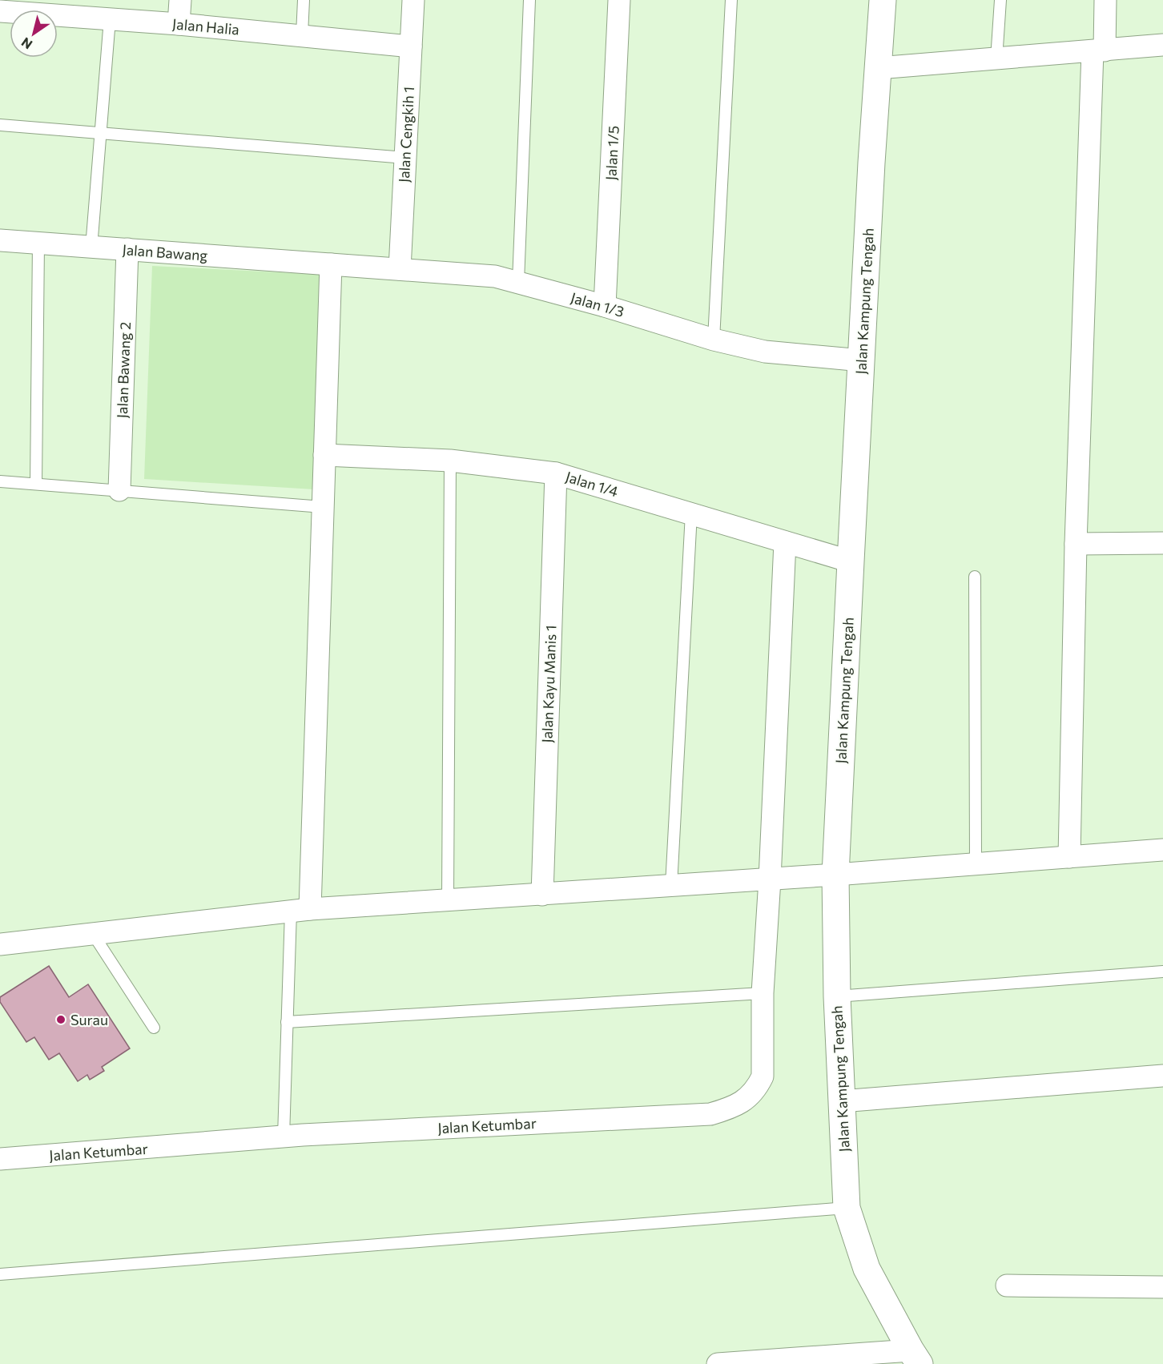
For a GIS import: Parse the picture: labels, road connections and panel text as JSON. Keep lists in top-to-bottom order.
{
  "streets": {
    "street": [
      "Jalan Halia",
      "Jalan Cengkih 1",
      "Jalan 1/5",
      "Jalan Bawang",
      "Jalan Kampung Tengah",
      "Jalan 1/3",
      "Jalan Bawang 2",
      "Jalan 1/4",
      "Jalan Kayu Manis 1",
      "Jalan Ketumbar"
    ]
  },
  "crossings": [
    ["Jalan Halia", "Jalan Cengkih 1"],
    ["Jalan Cengkih 1", "Jalan 1/3"],
    ["Jalan 1/5", "Jalan 1/3"],
    ["Jalan Bawang", "Jalan 1/3"],
    ["Jalan Bawang", "Jalan Bawang 2"],
    ["Jalan Kampung Tengah", "Jalan 1/3"],
    ["Jalan Kampung Tengah", "Jalan 1/4"],
    ["Jalan 1/4", "Jalan Kayu Manis 1"],
    ["Jalan 1/4", "Jalan Ketumbar"]
  ],
  "places": ["Surau"],
  "north": "bottom left"
}
